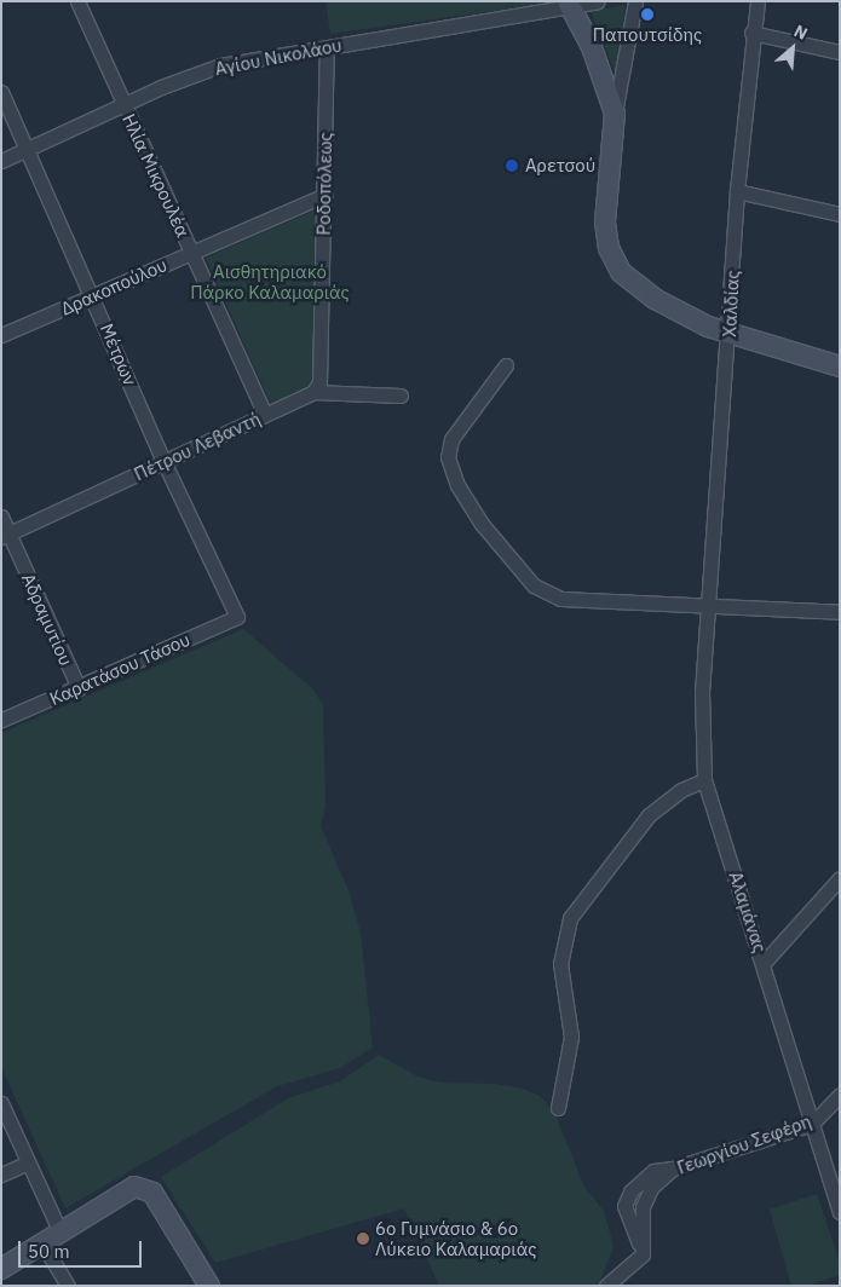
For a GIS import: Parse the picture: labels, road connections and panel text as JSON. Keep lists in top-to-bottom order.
{
  "streets": {
    "street": [
      "Αγίου Νικολάου",
      "Ηλία Μικρουλέα",
      "Ροδοπόλεως",
      "Δρακοπούλου",
      "Χαλδίας",
      "Μέτρων",
      "Πέτρου Λεβαντή",
      "Αδραμυτίου",
      "Καρατάσου Τάσου",
      "Αλαμάνας",
      "Γεωργίου Σεφέρη"
    ]
  },
  "crossings": [
    ["Αγίου Νικολάου", "Ηλία Μικρουλέα"],
    ["Αγίου Νικολάου", "Ροδοπόλεως"],
    ["Αγίου Νικολάου", "Μέτρων"],
    ["Ηλία Μικρουλέα", "Δρακοπούλου"],
    ["Ηλία Μικρουλέα", "Πέτρου Λεβαντή"],
    ["Ροδοπόλεως", "Δρακοπούλου"],
    ["Ροδοπόλεως", "Πέτρου Λεβαντή"],
    ["Δρακοπούλου", "Μέτρων"],
    ["Χαλδίας", "Αλαμάνας"],
    ["Μέτρων", "Πέτρου Λεβαντή"],
    ["Μέτρων", "Καρατάσου Τάσου"],
    ["Πέτρου Λεβαντή", "Αδραμυτίου"],
    ["Αδραμυτίου", "Καρατάσου Τάσου"],
    ["Αλαμάνας", "Γεωργίου Σεφέρη"]
  ],
  "parks": ["Αισθητηριακό Πάρκο Καλαμαριάς"],
  "places": ["Παπουτσίδης", "Αρετσού", "6ο Γυμνάσιο & 6ο Λύκειο Καλαμαριάς"],
  "scale_bar": "50 m",
  "north": "top right"
}
